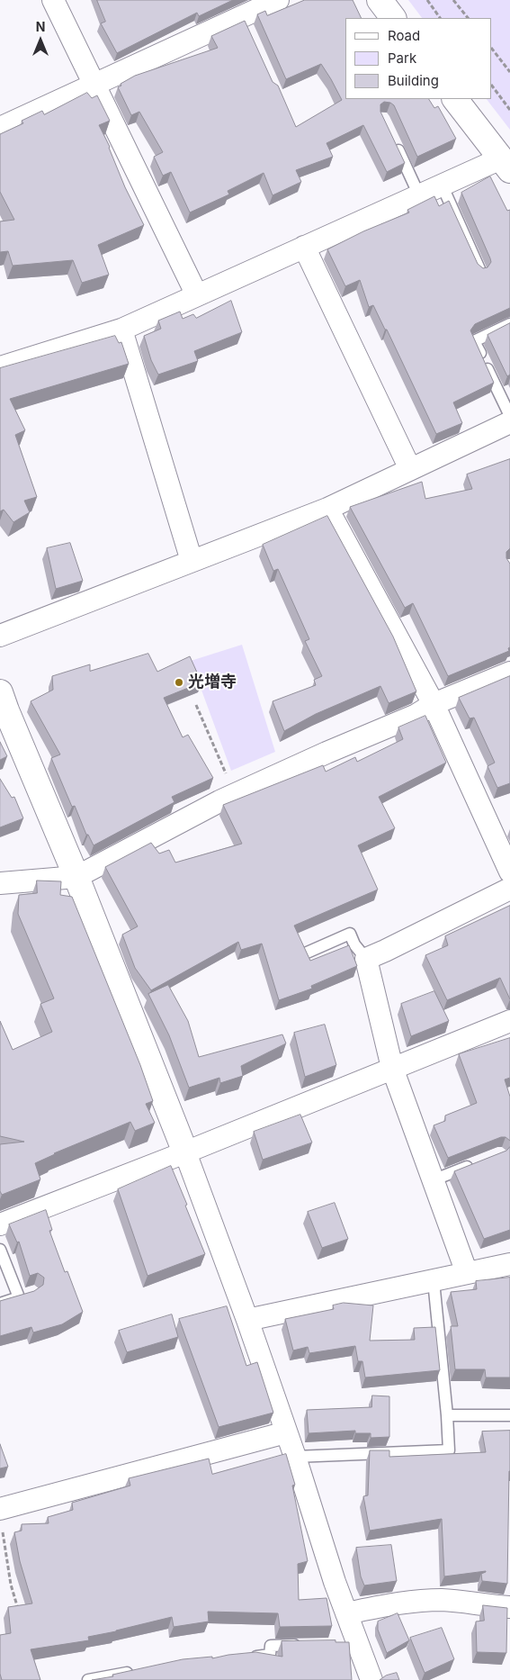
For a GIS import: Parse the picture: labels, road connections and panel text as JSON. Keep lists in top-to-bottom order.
{
  "places": ["光増寺"],
  "legend": ["Road", "Park", "Building"],
  "north": "top"
}
